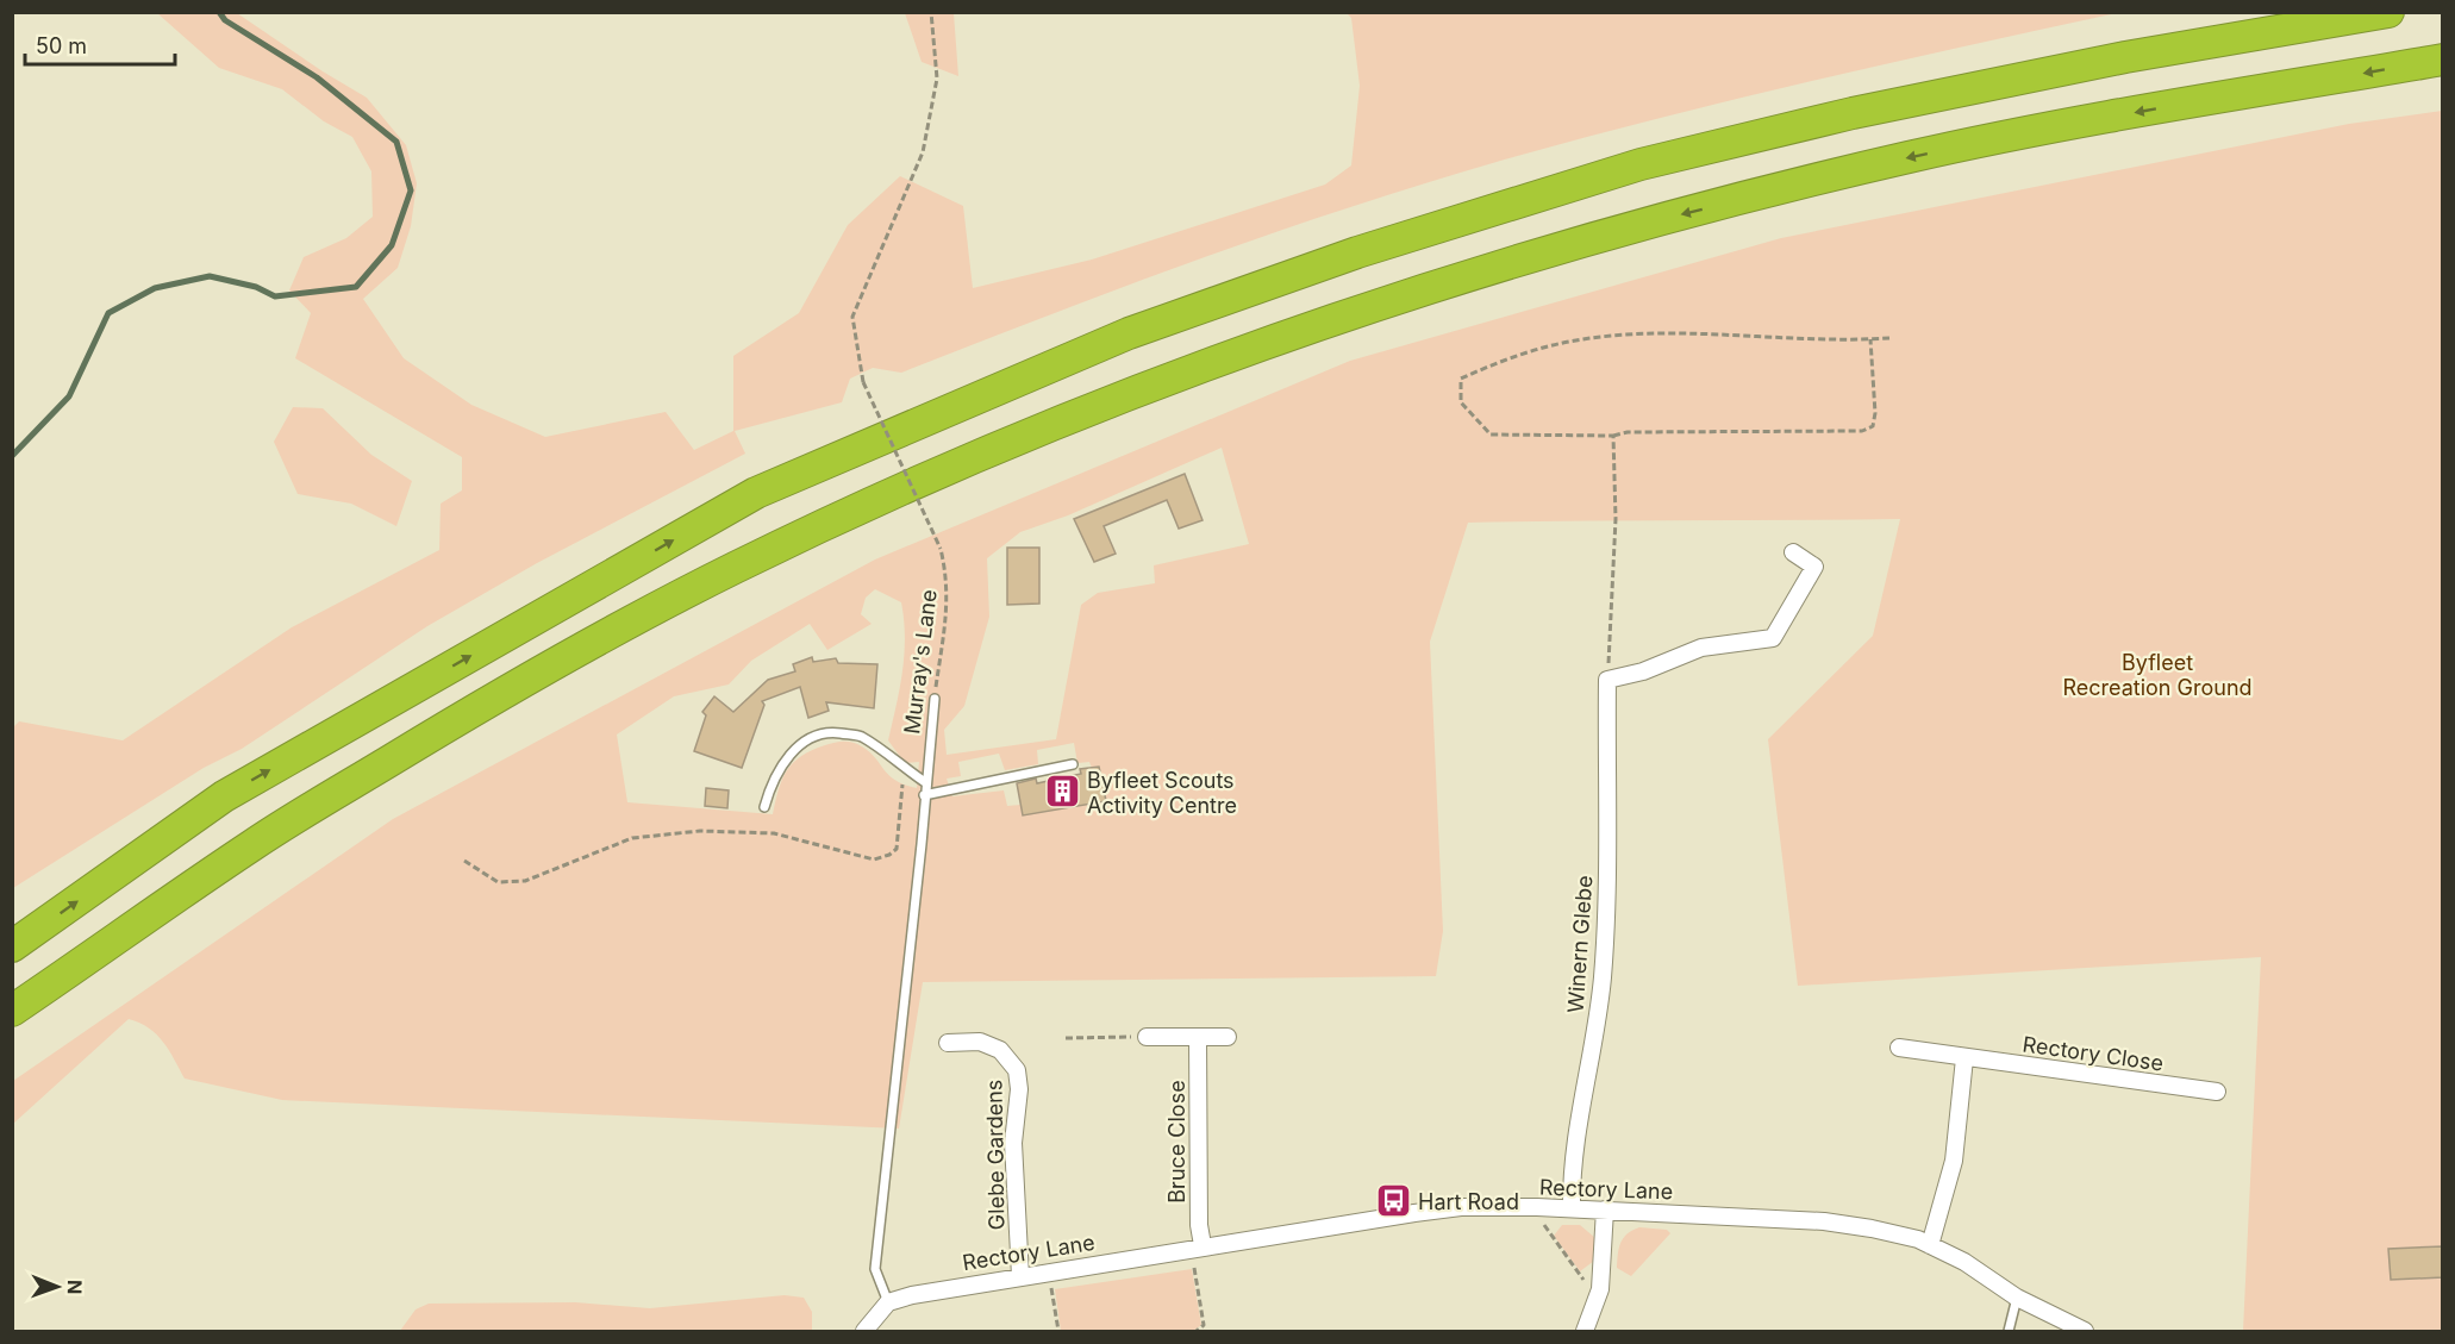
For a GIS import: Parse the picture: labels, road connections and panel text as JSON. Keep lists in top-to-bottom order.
{
  "streets": {
    "street": [
      "Winern Glebe",
      "Rectory Close",
      "Bruce Close",
      "Glebe Gardens",
      "Rectory Lane"
    ],
    "lane": ["Murray's Lane"]
  },
  "crossings": [
    ["Murray's Lane", "Rectory Lane"],
    ["Winern Glebe", "Rectory Lane"],
    ["Bruce Close", "Rectory Lane"],
    ["Glebe Gardens", "Rectory Lane"]
  ],
  "parks": ["Byfleet Recreation Ground"],
  "places": {
    "building": ["Byfleet Scouts Activity Centre"],
    "bus stop": ["Hart Road"]
  },
  "scale_bar": "50 m",
  "north": "right"
}
